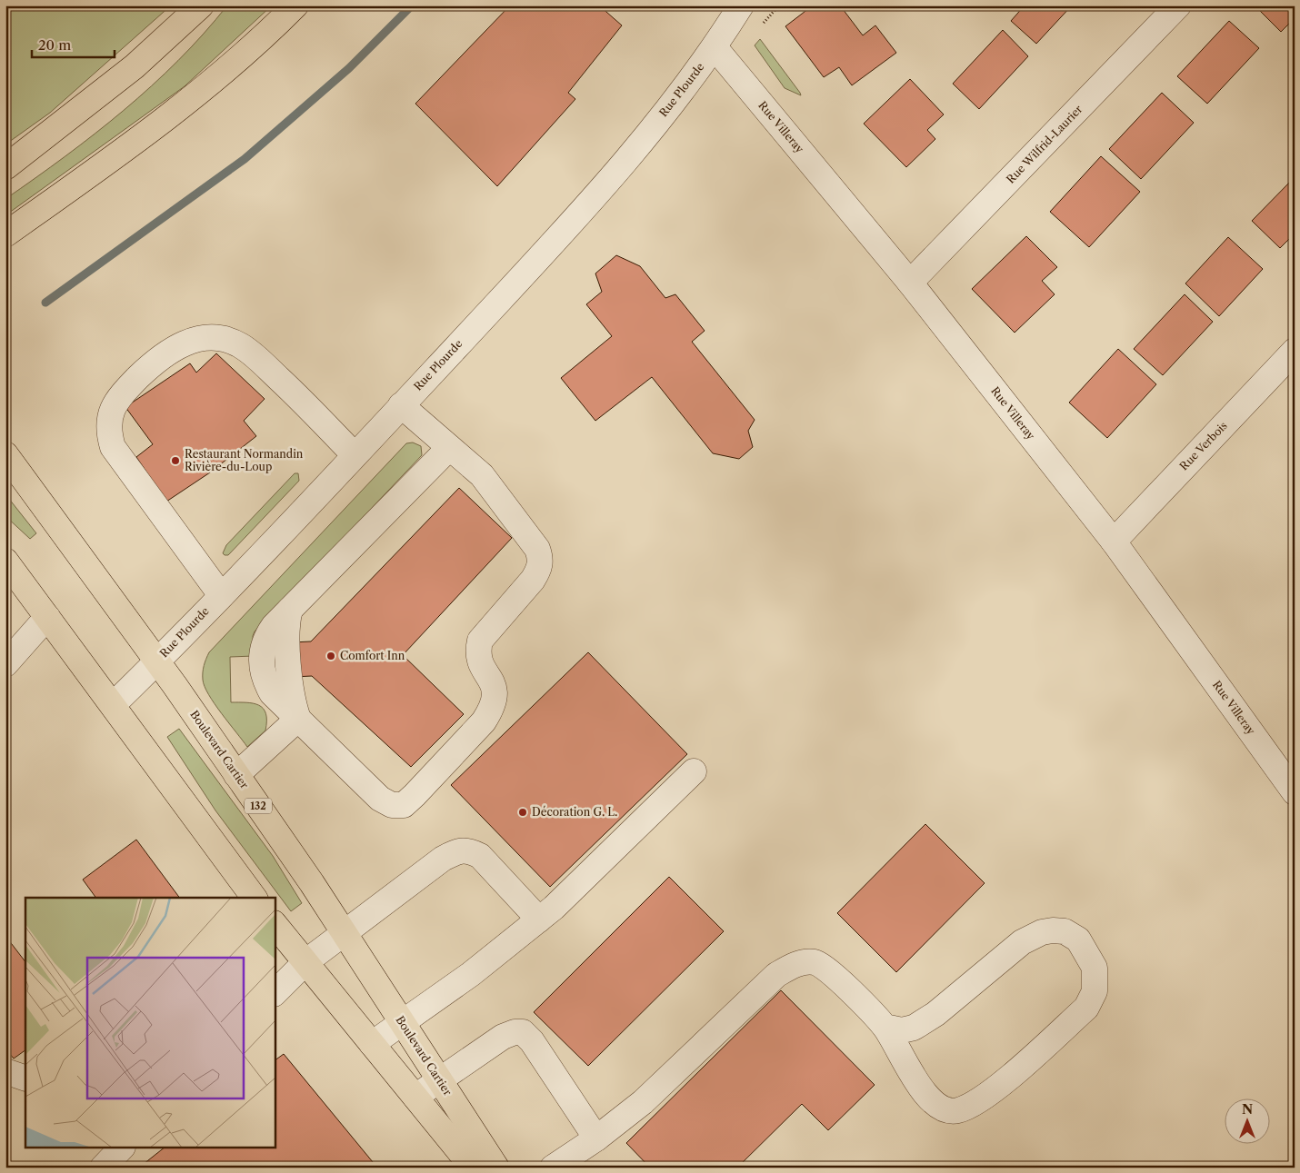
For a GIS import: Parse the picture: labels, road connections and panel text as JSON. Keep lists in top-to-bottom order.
{
  "streets": {
    "main road": ["Boulevard Cartier", "132"],
    "street": [
      "Rue Plourde",
      "Rue Villeray",
      "Rue Wilfrid-Laurier",
      "Rue Verbois"
    ]
  },
  "crossings": [
    ["Rue Plourde", "Rue Villeray"],
    ["Rue Plourde", "Boulevard Cartier"],
    ["Rue Villeray", "Rue Wilfrid-Laurier"],
    ["Rue Villeray", "Rue Verbois"]
  ],
  "places": ["Restaurant Normandin Rivière-du-Loup", "Comfort Inn", "Décoration G. L."],
  "scale_bar": "20 m",
  "north": "top"
}
